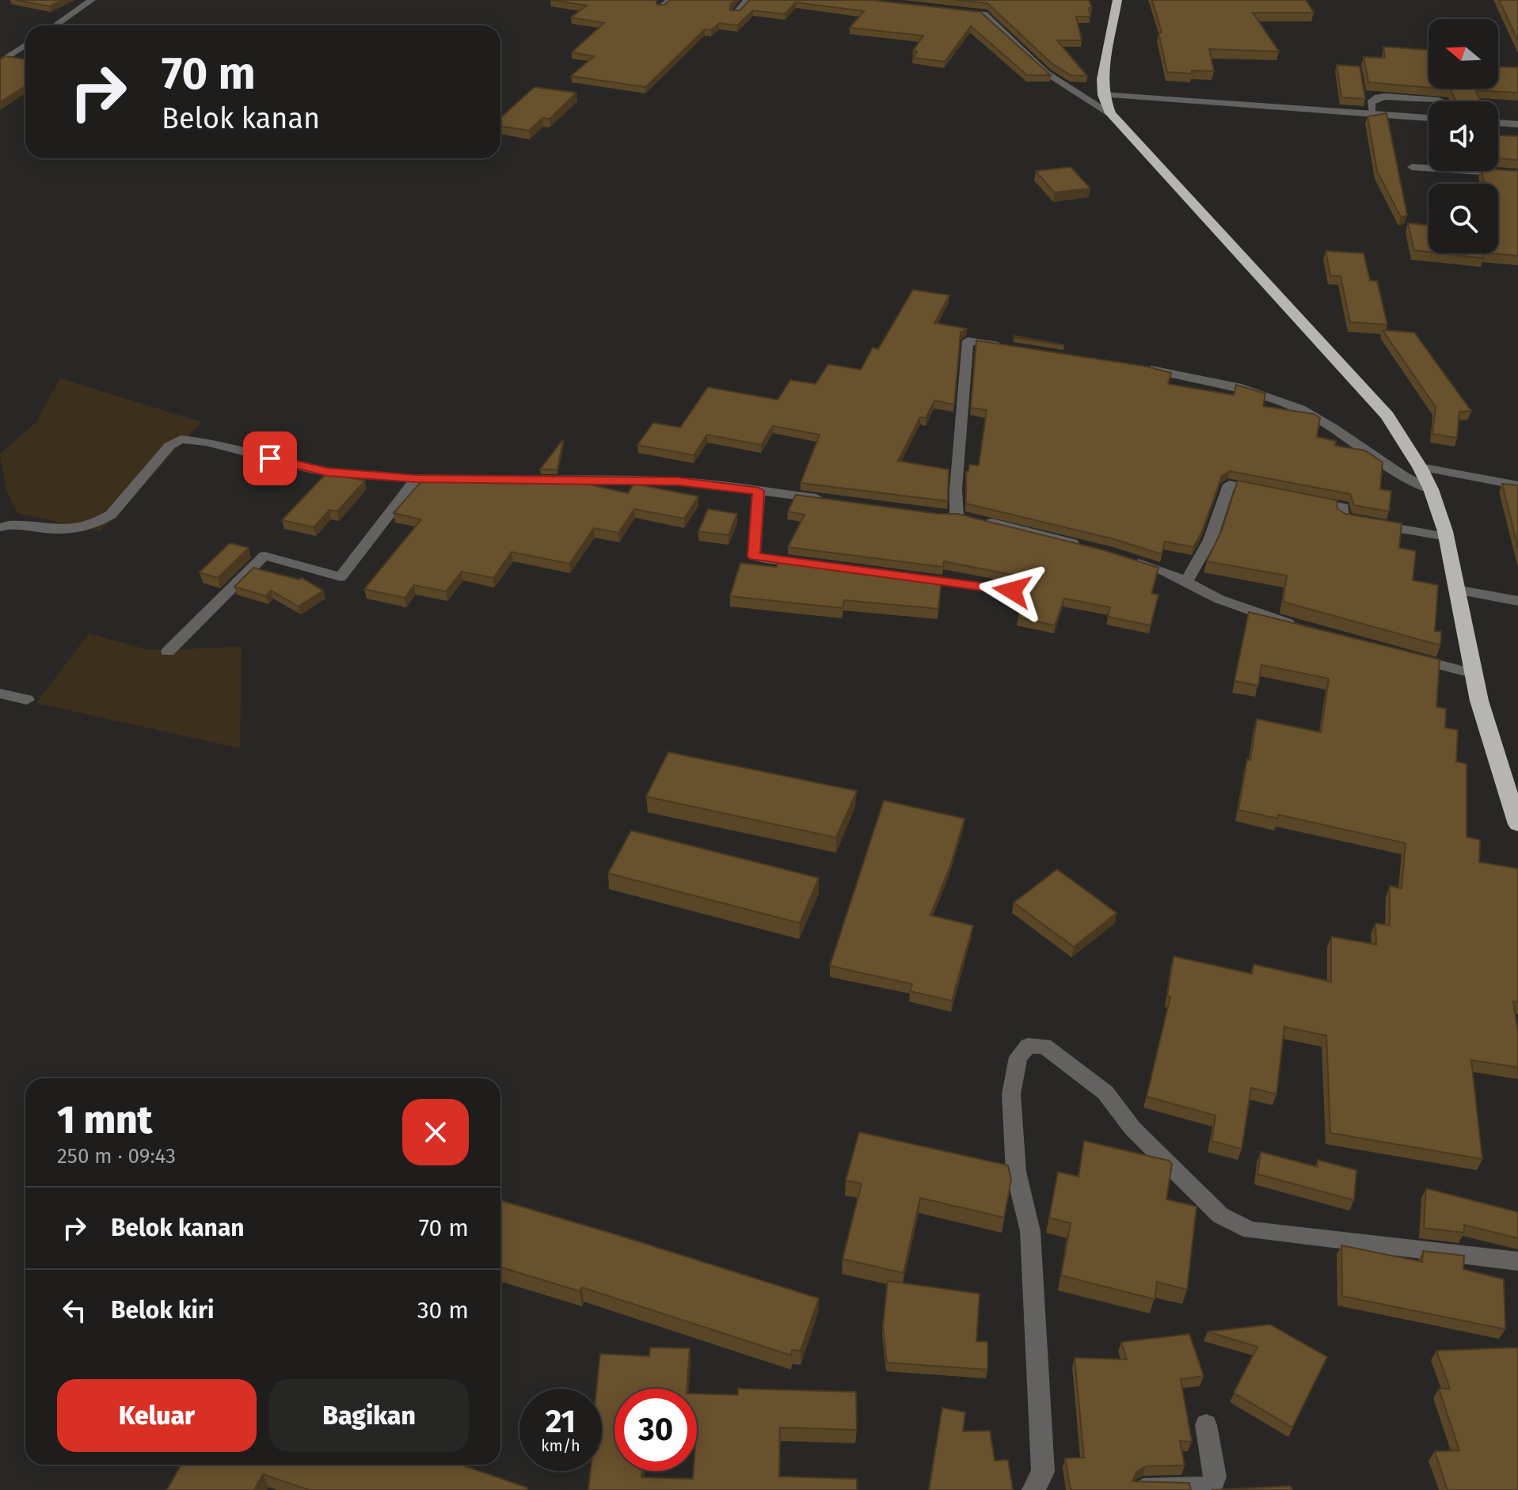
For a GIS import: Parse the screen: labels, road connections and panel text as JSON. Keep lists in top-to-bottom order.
{
  "north": "left",
  "page": {
    "turn": ["70 m", "Belok kanan"],
    "heading": ["1 mnt", "250 m · 09:43"],
    "list": [
      {
        "name": "Belok kanan",
        "value": "70 m"
      },
      {
        "name": "Belok kiri",
        "value": "30 m"
      }
    ],
    "buttons": ["Keluar", "Bagikan"],
    "speed": "21 km/h",
    "limit": "30"
  }
}
